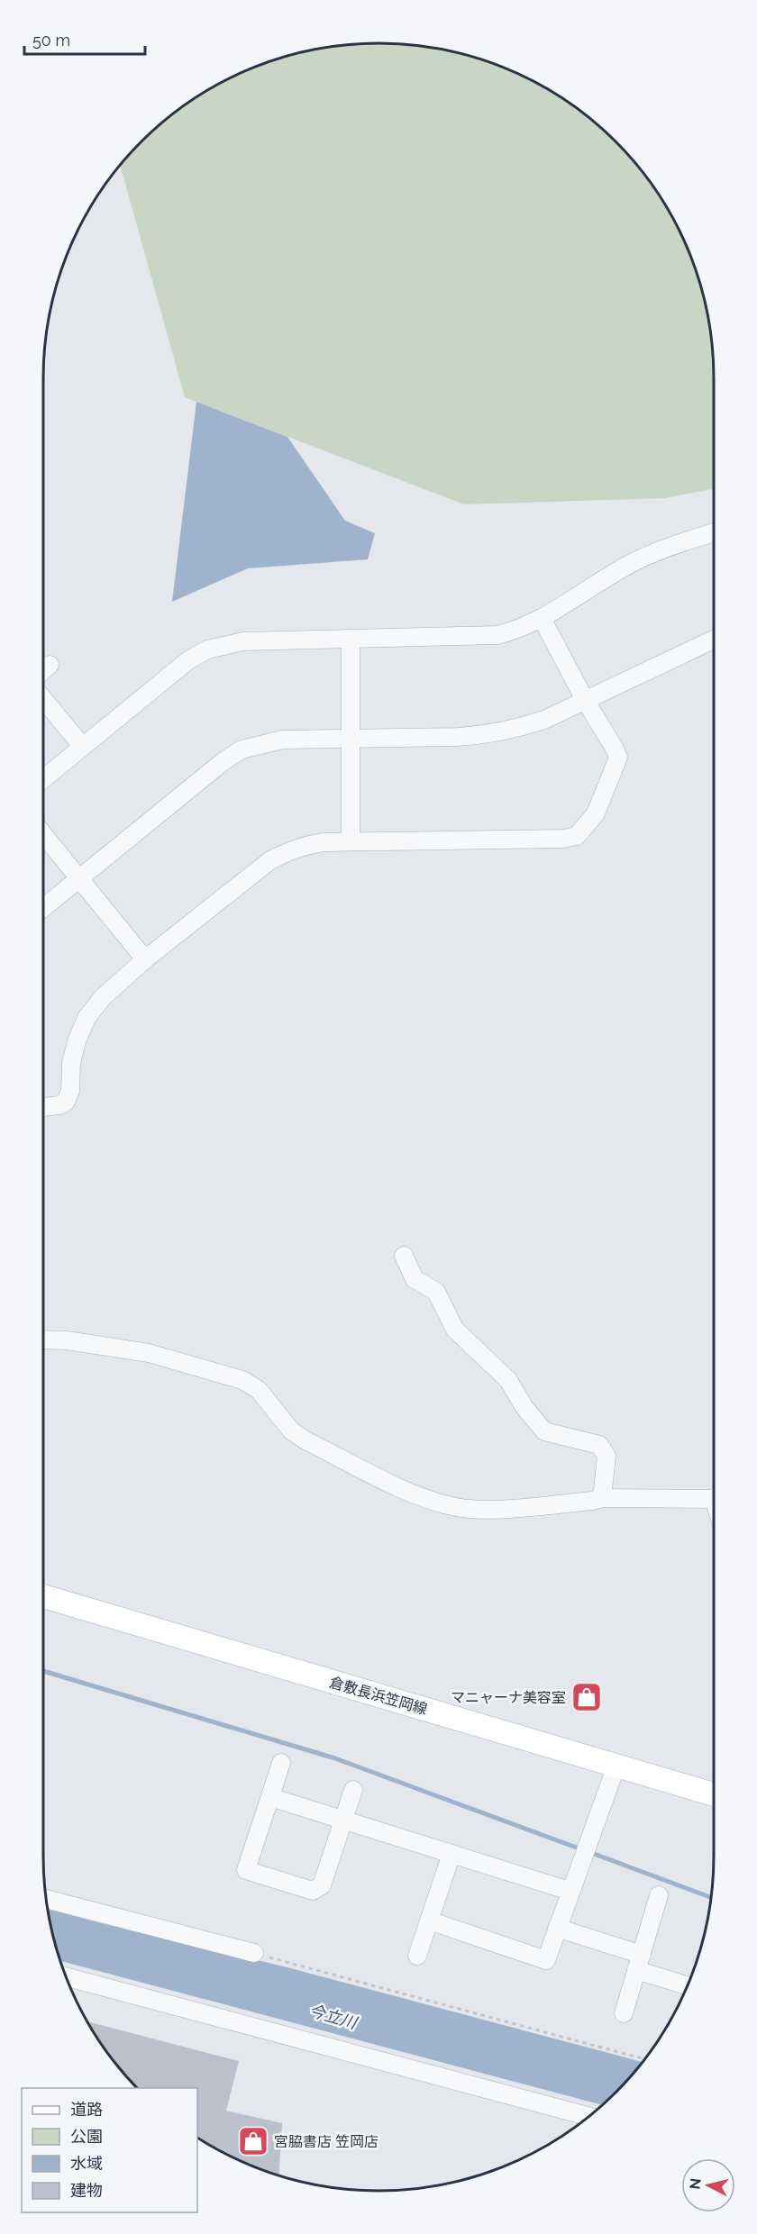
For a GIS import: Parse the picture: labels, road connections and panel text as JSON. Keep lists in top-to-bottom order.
{
  "streets": {
    "main road": ["倉敷長浜笠岡線"]
  },
  "water": ["今立川"],
  "places": {
    "shop": ["マニャーナ美容室", "宮脇書店 笠岡店"]
  },
  "legend": [
    "道路",
    "公園",
    "水域",
    "建物"
  ],
  "scale_bar": "50 m",
  "north": "left"
}
